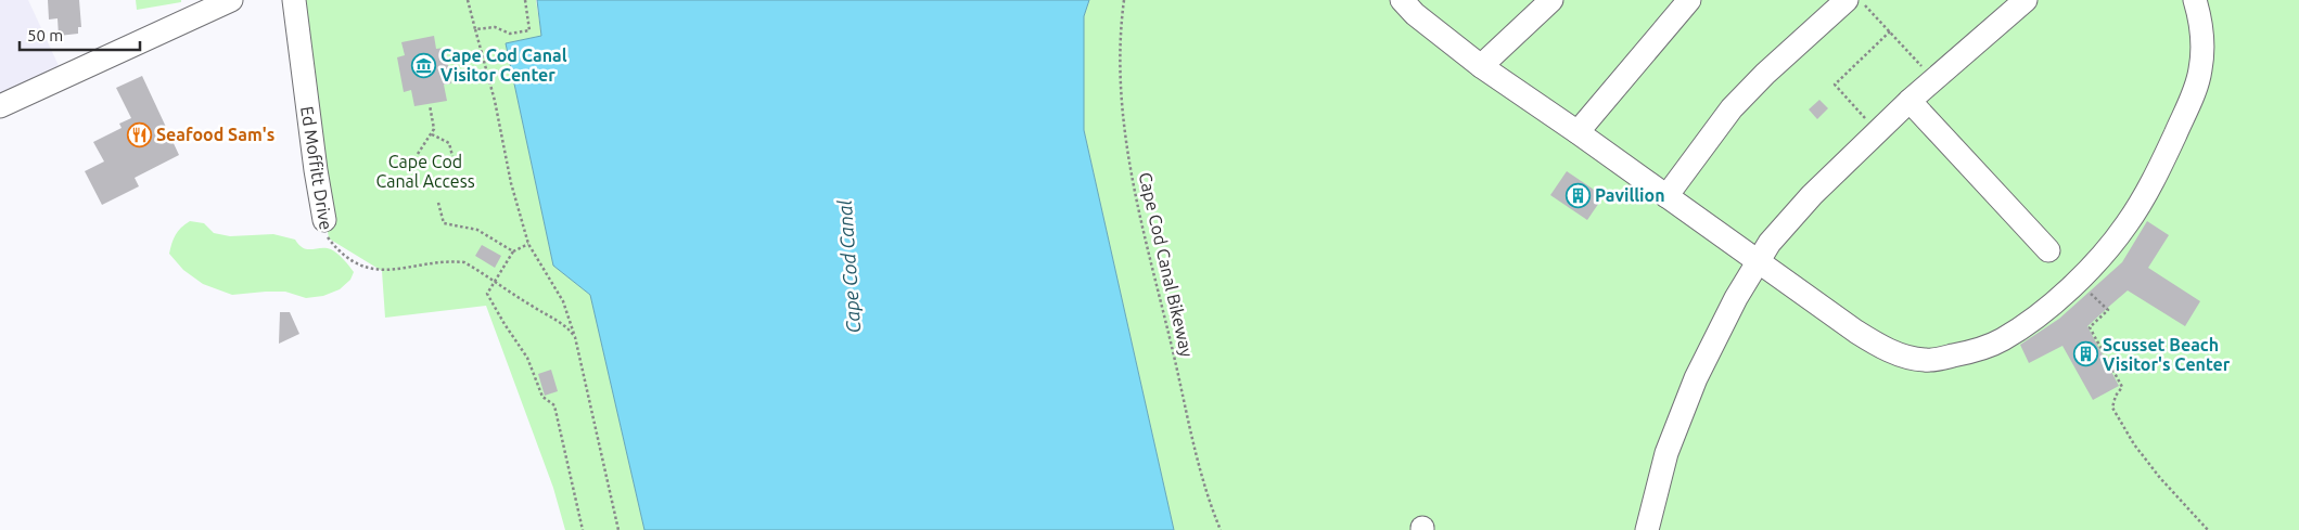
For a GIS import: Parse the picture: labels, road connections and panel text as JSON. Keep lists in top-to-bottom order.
{
  "streets": {
    "street": ["Ed Moffitt Drive"],
    "path": ["Cape Cod Canal Bikeway"]
  },
  "water": ["Cape Cod Canal"],
  "parks": ["Cape Cod Canal Access"],
  "places": {
    "museum": ["Cape Cod Canal Visitor Center"],
    "restaurant": ["Seafood Sam's"],
    "building": ["Pavillion", "Scusset Beach Visitor's Center"]
  },
  "scale_bar": "50 m"
}
